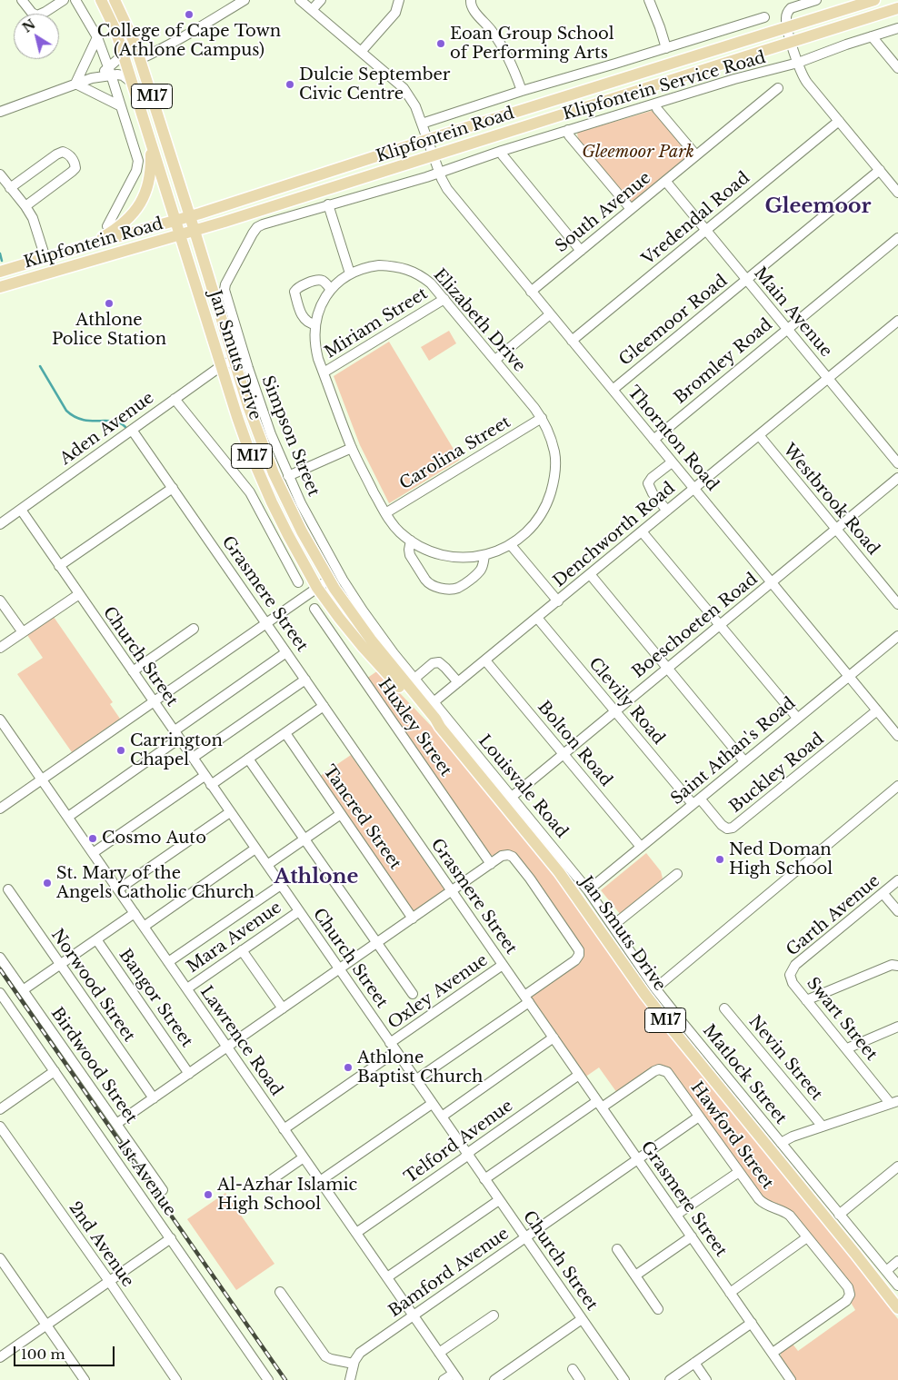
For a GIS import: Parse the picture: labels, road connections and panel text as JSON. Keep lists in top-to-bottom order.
{
  "streets": {
    "main road": ["M17", "Klipfontein Road", "Jan Smuts Drive"],
    "street": [
      "Klipfontein Service Road",
      "South Avenue",
      "Vredendal Road",
      "Main Avenue",
      "Elizabeth Drive",
      "Gleemoor Road",
      "Miriam Street",
      "Bromley Road",
      "Aden Avenue",
      "Simpson Street",
      "Thornton Road",
      "Carolina Street",
      "Westbrook Road",
      "Denchworth Road",
      "Grasmere Street",
      "Boeschoeten Road",
      "Church Street",
      "Clevily Road",
      "Huxley Street",
      "Bolton Road",
      "Saint Athan's Road",
      "Buckley Road",
      "Louisvale Road",
      "Tancred Street",
      "Garth Avenue",
      "Mara Avenue",
      "Norwood Street",
      "Oxley Avenue",
      "Bangor Street",
      "Swart Street",
      "Lawrence Road",
      "Nevin Street",
      "Birdwood Street",
      "Matlock Street",
      "Hawford Street",
      "Telford Avenue",
      "1st Avenue",
      "2nd Avenue",
      "Bamford Avenue"
    ]
  },
  "crossings": [
    ["Klipfontein Service Road", "Simpson Street"],
    ["Klipfontein Service Road", "Thornton Road"],
    ["Klipfontein Road", "Jan Smuts Drive"],
    ["Klipfontein Road", "Thornton Road"],
    ["South Avenue", "Main Avenue"],
    ["South Avenue", "Thornton Road"],
    ["Vredendal Road", "Main Avenue"],
    ["Vredendal Road", "Thornton Road"],
    ["Main Avenue", "Gleemoor Road"],
    ["Main Avenue", "Bromley Road"],
    ["Main Avenue", "Denchworth Road"],
    ["Elizabeth Drive", "Miriam Street"],
    ["Elizabeth Drive", "Carolina Street"],
    ["Gleemoor Road", "Thornton Road"],
    ["Jan Smuts Drive", "Aden Avenue"],
    ["Bromley Road", "Thornton Road"],
    ["Aden Avenue", "Grasmere Street"],
    ["Aden Avenue", "Church Street"],
    ["Simpson Street", "Thornton Road"],
    ["Simpson Street", "Denchworth Road"],
    ["Simpson Street", "Louisvale Road"],
    ["Thornton Road", "Denchworth Road"],
    ["Thornton Road", "Boeschoeten Road"],
    ["Thornton Road", "Saint Athan's Road"],
    ["Thornton Road", "Buckley Road"],
    ["Westbrook Road", "Denchworth Road"],
    ["Westbrook Road", "Boeschoeten Road"],
    ["Denchworth Road", "Clevily Road"],
    ["Denchworth Road", "Bolton Road"],
    ["Denchworth Road", "Louisvale Road"],
    ["Grasmere Street", "Oxley Avenue"],
    ["Grasmere Street", "Hawford Street"],
    ["Grasmere Street", "Telford Avenue"],
    ["Grasmere Street", "Bamford Avenue"],
    ["Boeschoeten Road", "Clevily Road"],
    ["Boeschoeten Road", "Bolton Road"],
    ["Boeschoeten Road", "Louisvale Road"],
    ["Church Street", "Mara Avenue"],
    ["Church Street", "Oxley Avenue"],
    ["Church Street", "Telford Avenue"],
    ["Church Street", "Bamford Avenue"],
    ["Clevily Road", "Saint Athan's Road"],
    ["Clevily Road", "Buckley Road"],
    ["Bolton Road", "Saint Athan's Road"],
    ["Saint Athan's Road", "Buckley Road"],
    ["Saint Athan's Road", "Louisvale Road"],
    ["Saint Athan's Road", "Matlock Street"],
    ["Louisvale Road", "Matlock Street"],
    ["Garth Avenue", "Swart Street"],
    ["Mara Avenue", "Lawrence Road"],
    ["Oxley Avenue", "Lawrence Road"],
    ["Lawrence Road", "Telford Avenue"],
    ["Lawrence Road", "Bamford Avenue"],
    ["Hawford Street", "Bamford Avenue"]
  ],
  "districts": ["Gleemoor", "Athlone"],
  "parks": ["Gleemoor Park"],
  "places": [
    "College of Cape Town (Athlone Campus)",
    "Eoan Group School of Performing Arts",
    "Dulcie September Civic Centre",
    "Athlone Police Station",
    "Carrington Chapel",
    "Cosmo Auto",
    "Ned Doman High School",
    "St. Mary of the Angels Catholic Church",
    "Athlone Baptist Church",
    "Al-Azhar Islamic High School"
  ],
  "scale_bar": "100 m",
  "north": "top left"
}
